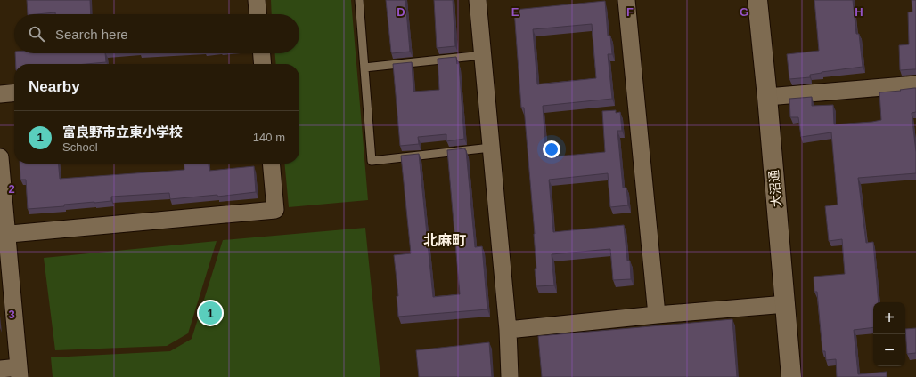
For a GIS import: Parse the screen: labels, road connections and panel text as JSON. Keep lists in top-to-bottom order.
{
  "streets": {
    "street": ["大沼通"]
  },
  "districts": ["北麻町"],
  "page": {
    "search": "Search here",
    "heading": "Nearby",
    "list": [
      {
        "mark": "1",
        "name": "富良野市立東小学校",
        "note": "School",
        "value": "140 m"
      }
    ],
    "pins": "1",
    "map_buttons": ["+", "−"]
  },
  "grid": {
    "columns": [
      "D",
      "E",
      "F",
      "G",
      "H"
    ],
    "rows": ["2", "3"]
  }
}
